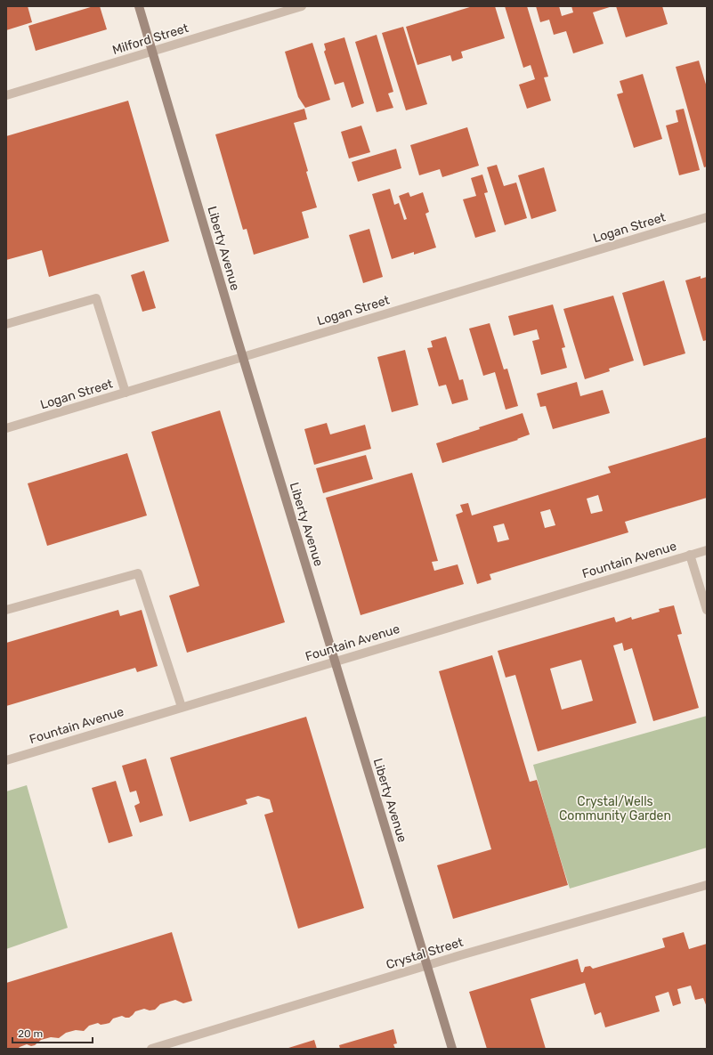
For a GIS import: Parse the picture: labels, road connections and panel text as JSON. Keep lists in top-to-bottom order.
{
  "streets": {
    "street": [
      "Milford Street",
      "Logan Street",
      "Liberty Avenue",
      "Fountain Avenue",
      "Crystal Street"
    ]
  },
  "crossings": [
    ["Milford Street", "Liberty Avenue"],
    ["Logan Street", "Liberty Avenue"],
    ["Liberty Avenue", "Fountain Avenue"],
    ["Liberty Avenue", "Crystal Street"]
  ],
  "parks": ["Crystal/Wells Community Garden"],
  "scale_bar": "20 m"
}
